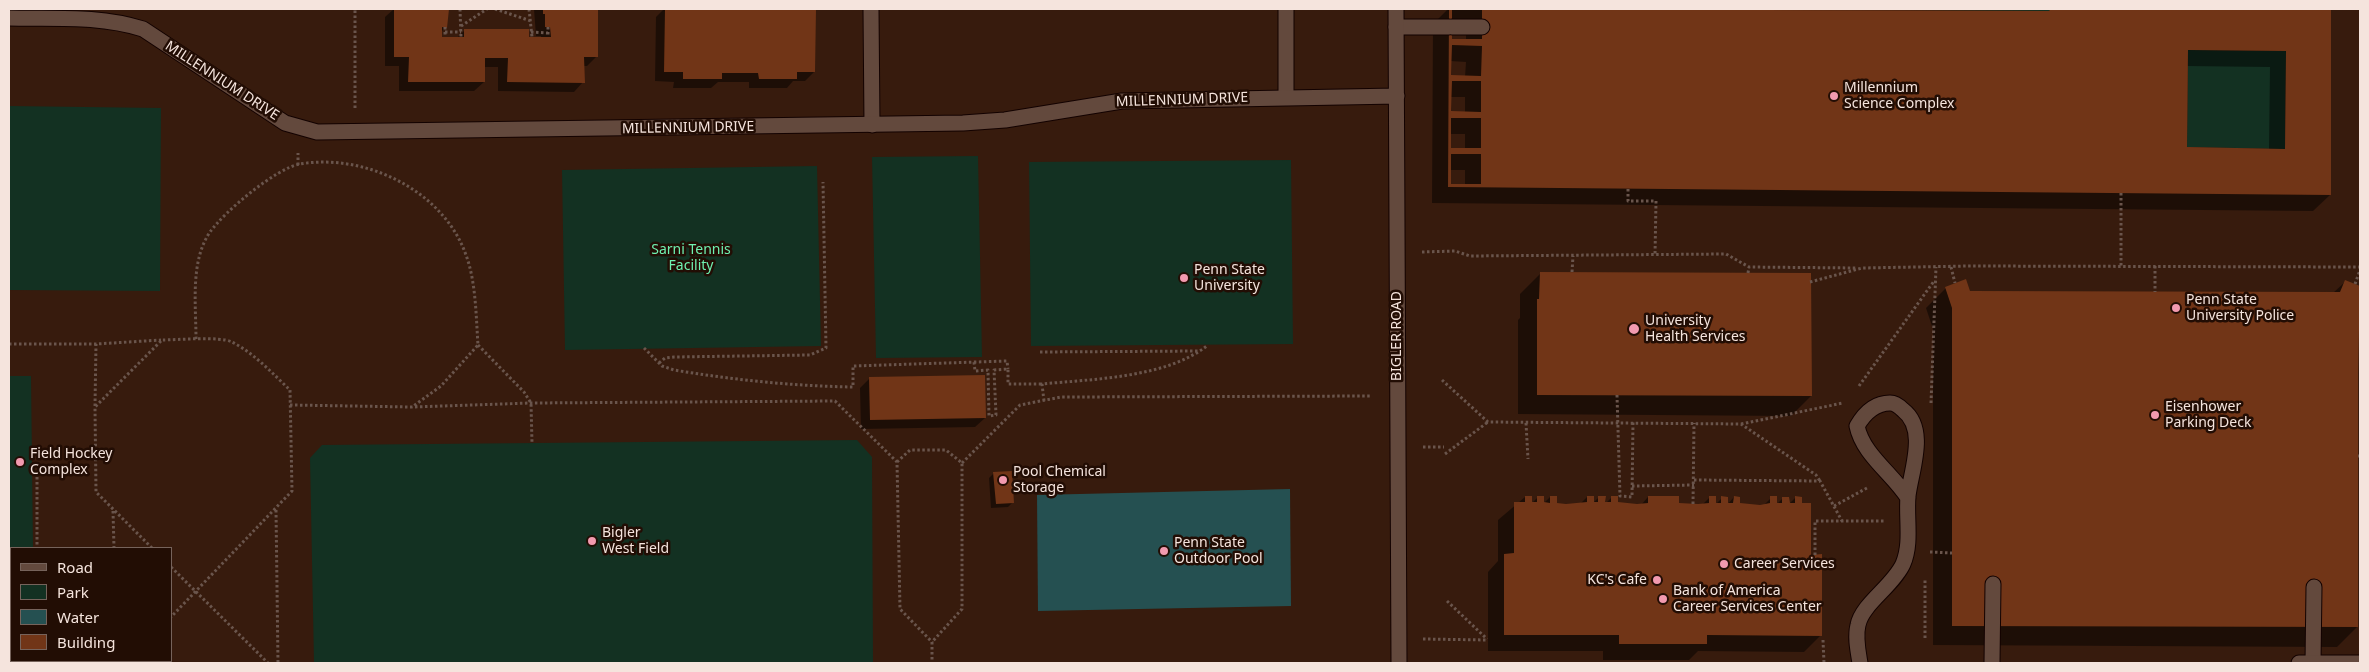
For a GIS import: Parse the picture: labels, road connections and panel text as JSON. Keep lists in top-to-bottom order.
{
  "streets": {
    "street": ["MILLENNIUM DRIVE", "BIGLER ROAD"]
  },
  "crossings": [
    ["MILLENNIUM DRIVE", "BIGLER ROAD"]
  ],
  "parks": ["Sarni Tennis Facility"],
  "places": [
    "Millennium Science Complex",
    "Penn State University",
    "Penn State University Police",
    "University Health Services",
    "Eisenhower Parking Deck",
    "Field Hockey Complex",
    "Pool Chemical Storage",
    "Bigler West Field",
    "Penn State Outdoor Pool",
    "Career Services",
    "KC's Cafe",
    "Bank of America Career Services Center"
  ],
  "legend": [
    "Road",
    "Park",
    "Water",
    "Building"
  ]
}
